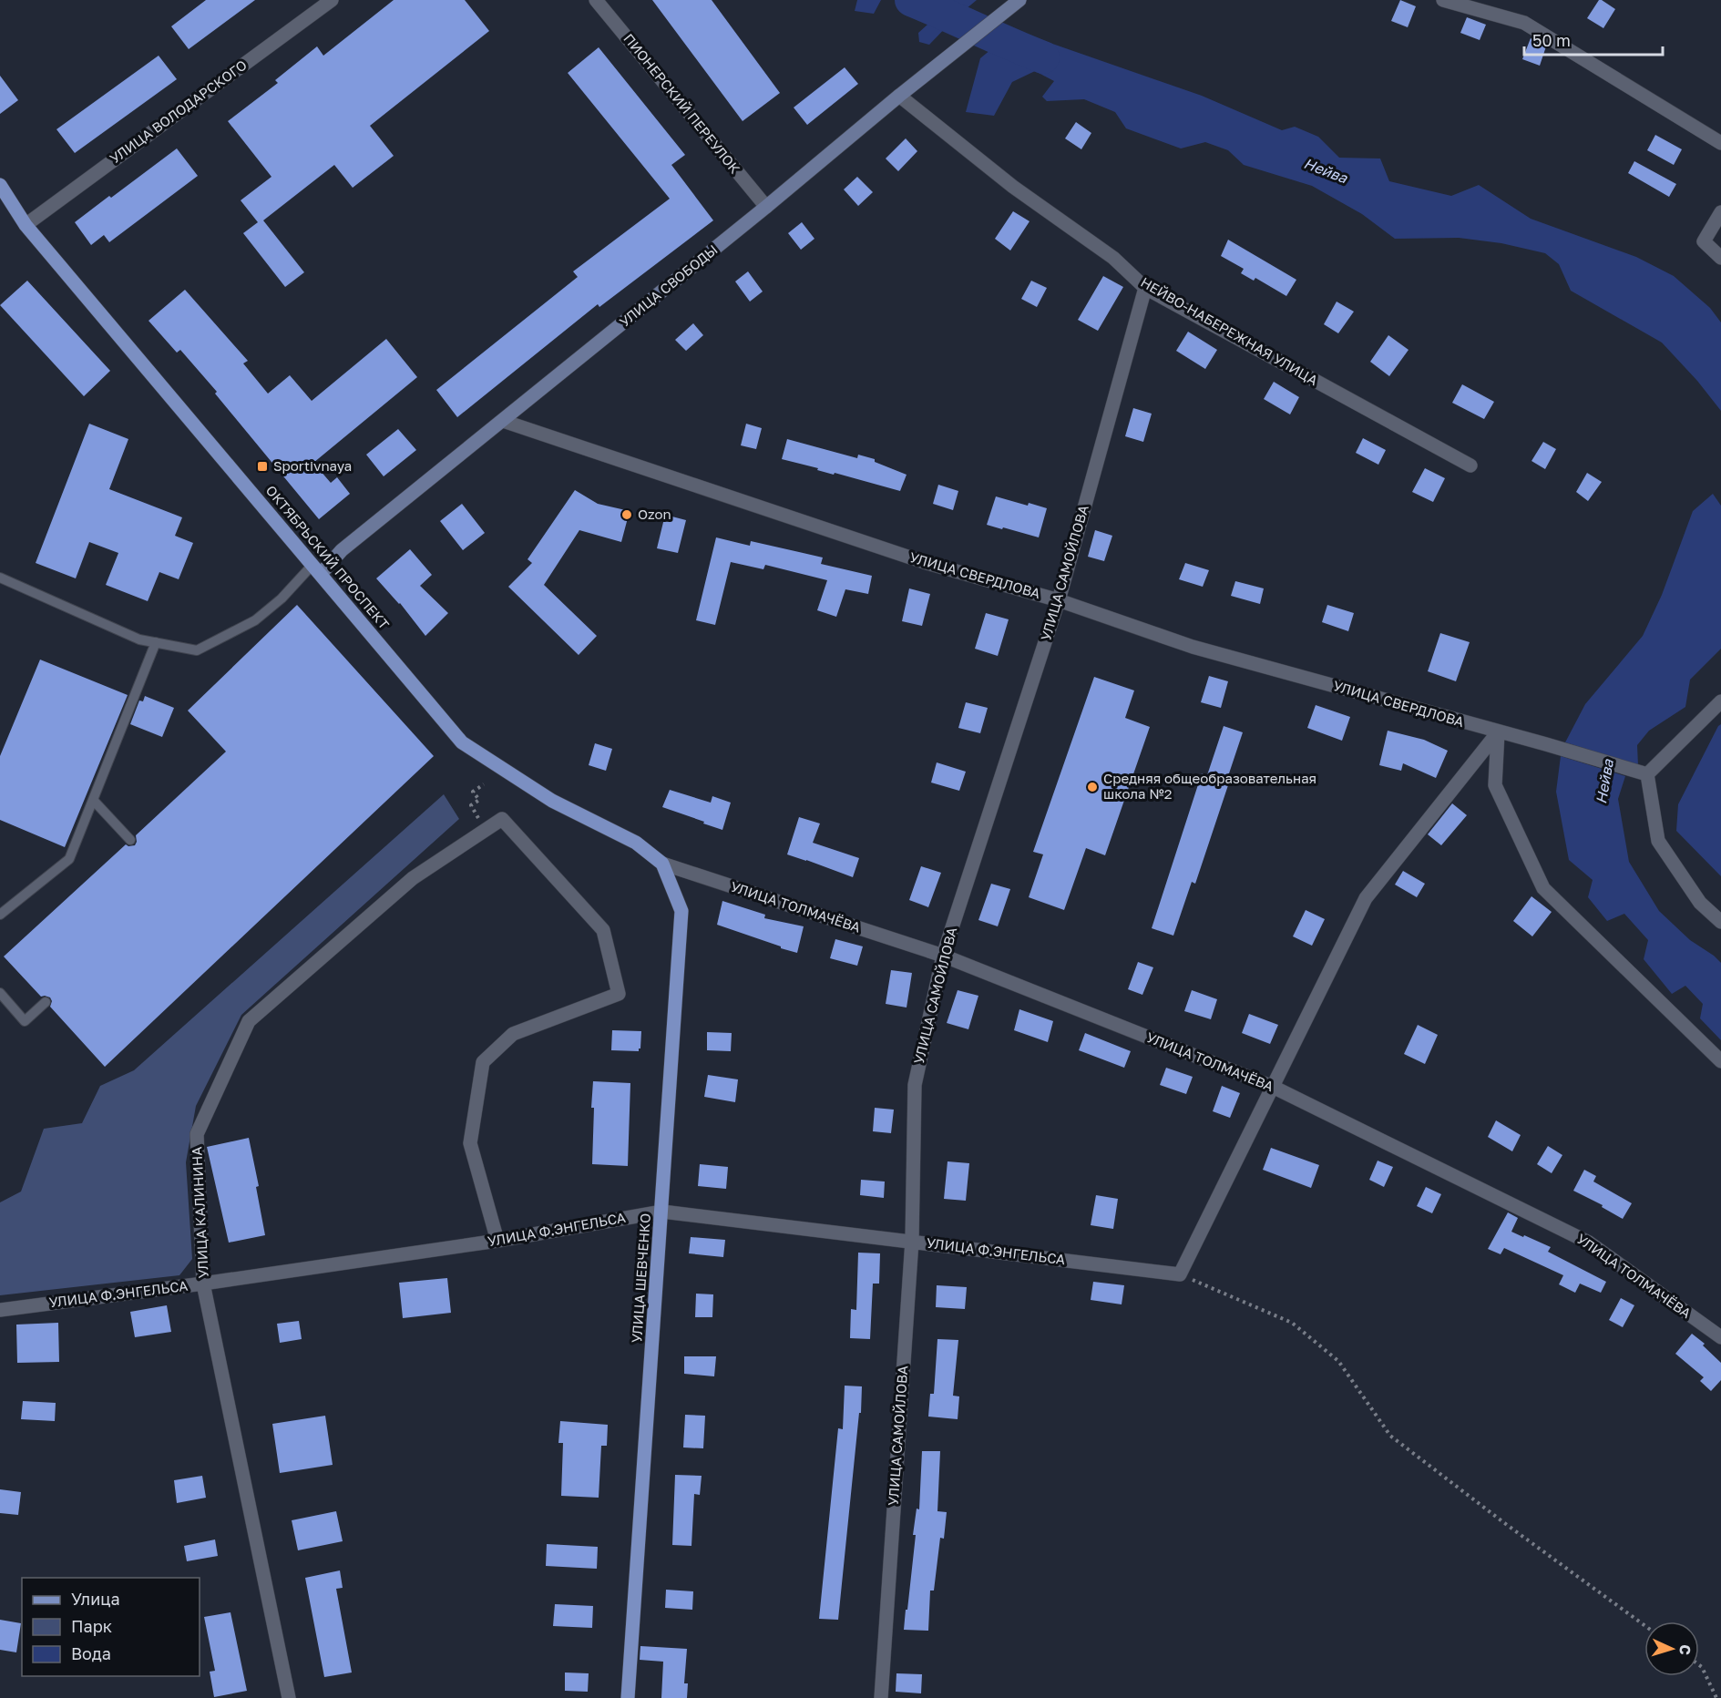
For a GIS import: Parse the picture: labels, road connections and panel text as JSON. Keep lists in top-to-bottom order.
{
  "streets": {
    "main road": ["УЛИЦА СВОБОДЫ", "ОКТЯБРЬСКИЙ ПРОСПЕКТ", "УЛИЦА ШЕВЧЕНКО"],
    "street": [
      "ПИОНЕРСКИЙ ПЕРЕУЛОК",
      "УЛИЦА ВОЛОДАРСКОГО",
      "НЕЙВО-НАБЕРЕЖНАЯ УЛИЦА",
      "УЛИЦА САМОЙЛОВА",
      "УЛИЦА СВЕРДЛОВА",
      "УЛИЦА ТОЛМАЧЁВА",
      "УЛИЦА КАЛИНИНА",
      "УЛИЦА Ф.ЭНГЕЛЬСА"
    ]
  },
  "crossings": [
    ["ПИОНЕРСКИЙ ПЕРЕУЛОК", "УЛИЦА СВОБОДЫ"],
    ["УЛИЦА ВОЛОДАРСКОГО", "ОКТЯБРЬСКИЙ ПРОСПЕКТ"],
    ["УЛИЦА СВОБОДЫ", "НЕЙВО-НАБЕРЕЖНАЯ УЛИЦА"],
    ["УЛИЦА СВОБОДЫ", "ОКТЯБРЬСКИЙ ПРОСПЕКТ"],
    ["УЛИЦА СВОБОДЫ", "УЛИЦА СВЕРДЛОВА"],
    ["НЕЙВО-НАБЕРЕЖНАЯ УЛИЦА", "УЛИЦА САМОЙЛОВА"],
    ["ОКТЯБРЬСКИЙ ПРОСПЕКТ", "УЛИЦА ТОЛМАЧЁВА"],
    ["ОКТЯБРЬСКИЙ ПРОСПЕКТ", "УЛИЦА ШЕВЧЕНКО"],
    ["УЛИЦА САМОЙЛОВА", "УЛИЦА СВЕРДЛОВА"],
    ["УЛИЦА САМОЙЛОВА", "УЛИЦА ТОЛМАЧЁВА"],
    ["УЛИЦА САМОЙЛОВА", "УЛИЦА Ф.ЭНГЕЛЬСА"],
    ["УЛИЦА ТОЛМАЧЁВА", "УЛИЦА ШЕВЧЕНКО"],
    ["УЛИЦА КАЛИНИНА", "УЛИЦА Ф.ЭНГЕЛЬСА"],
    ["УЛИЦА Ф.ЭНГЕЛЬСА", "УЛИЦА ШЕВЧЕНКО"]
  ],
  "water": ["Нейва"],
  "places": {
    "transit": ["Sportivnaya"],
    "other": ["Ozon", "Средняя общеобразовательная школа №2"]
  },
  "legend": ["Улица", "Парк", "Вода"],
  "scale_bar": "50 m",
  "north": "right"
}
